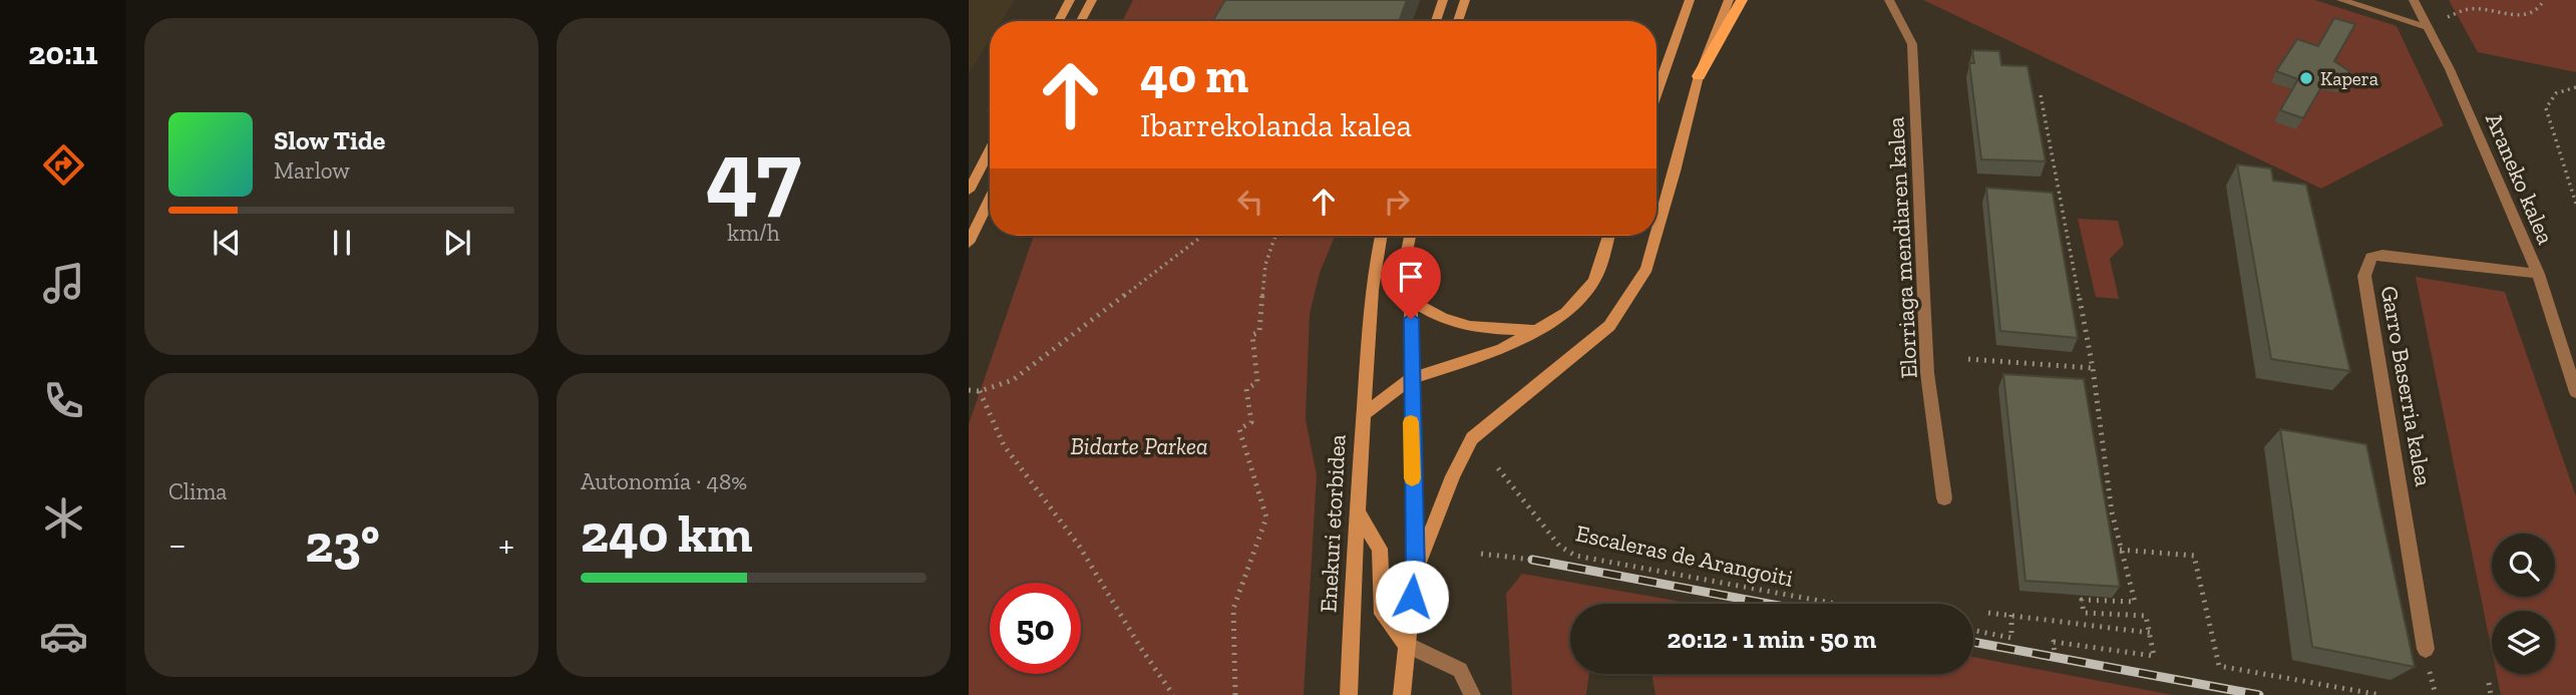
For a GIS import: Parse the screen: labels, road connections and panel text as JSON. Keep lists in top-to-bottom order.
{
  "streets": {
    "main road": ["Enekuri etorbidea"],
    "street": ["Araneko kalea", "Elorriaga mendiaren kalea", "Garro Baserria kalea"],
    "path": ["Escaleras de Arangoiti"]
  },
  "crossings": [
    ["Araneko kalea", "Garro Baserria kalea"]
  ],
  "parks": ["Bidarte Parkea"],
  "places": ["Kapera"],
  "page": {
    "tabs": "20:11",
    "tile": [
      ["47", "km/h"],
      "Clima",
      ["Autonomía · 48%", "240 km"]
    ],
    "turn": ["40 m", "Ibarrekolanda kalea"],
    "song": ["Slow Tide", "Marlow"],
    "heat": ["−", "23°", "+"],
    "limit": "50",
    "trip": "20:12 · 1 min · 50 m"
  }
}
